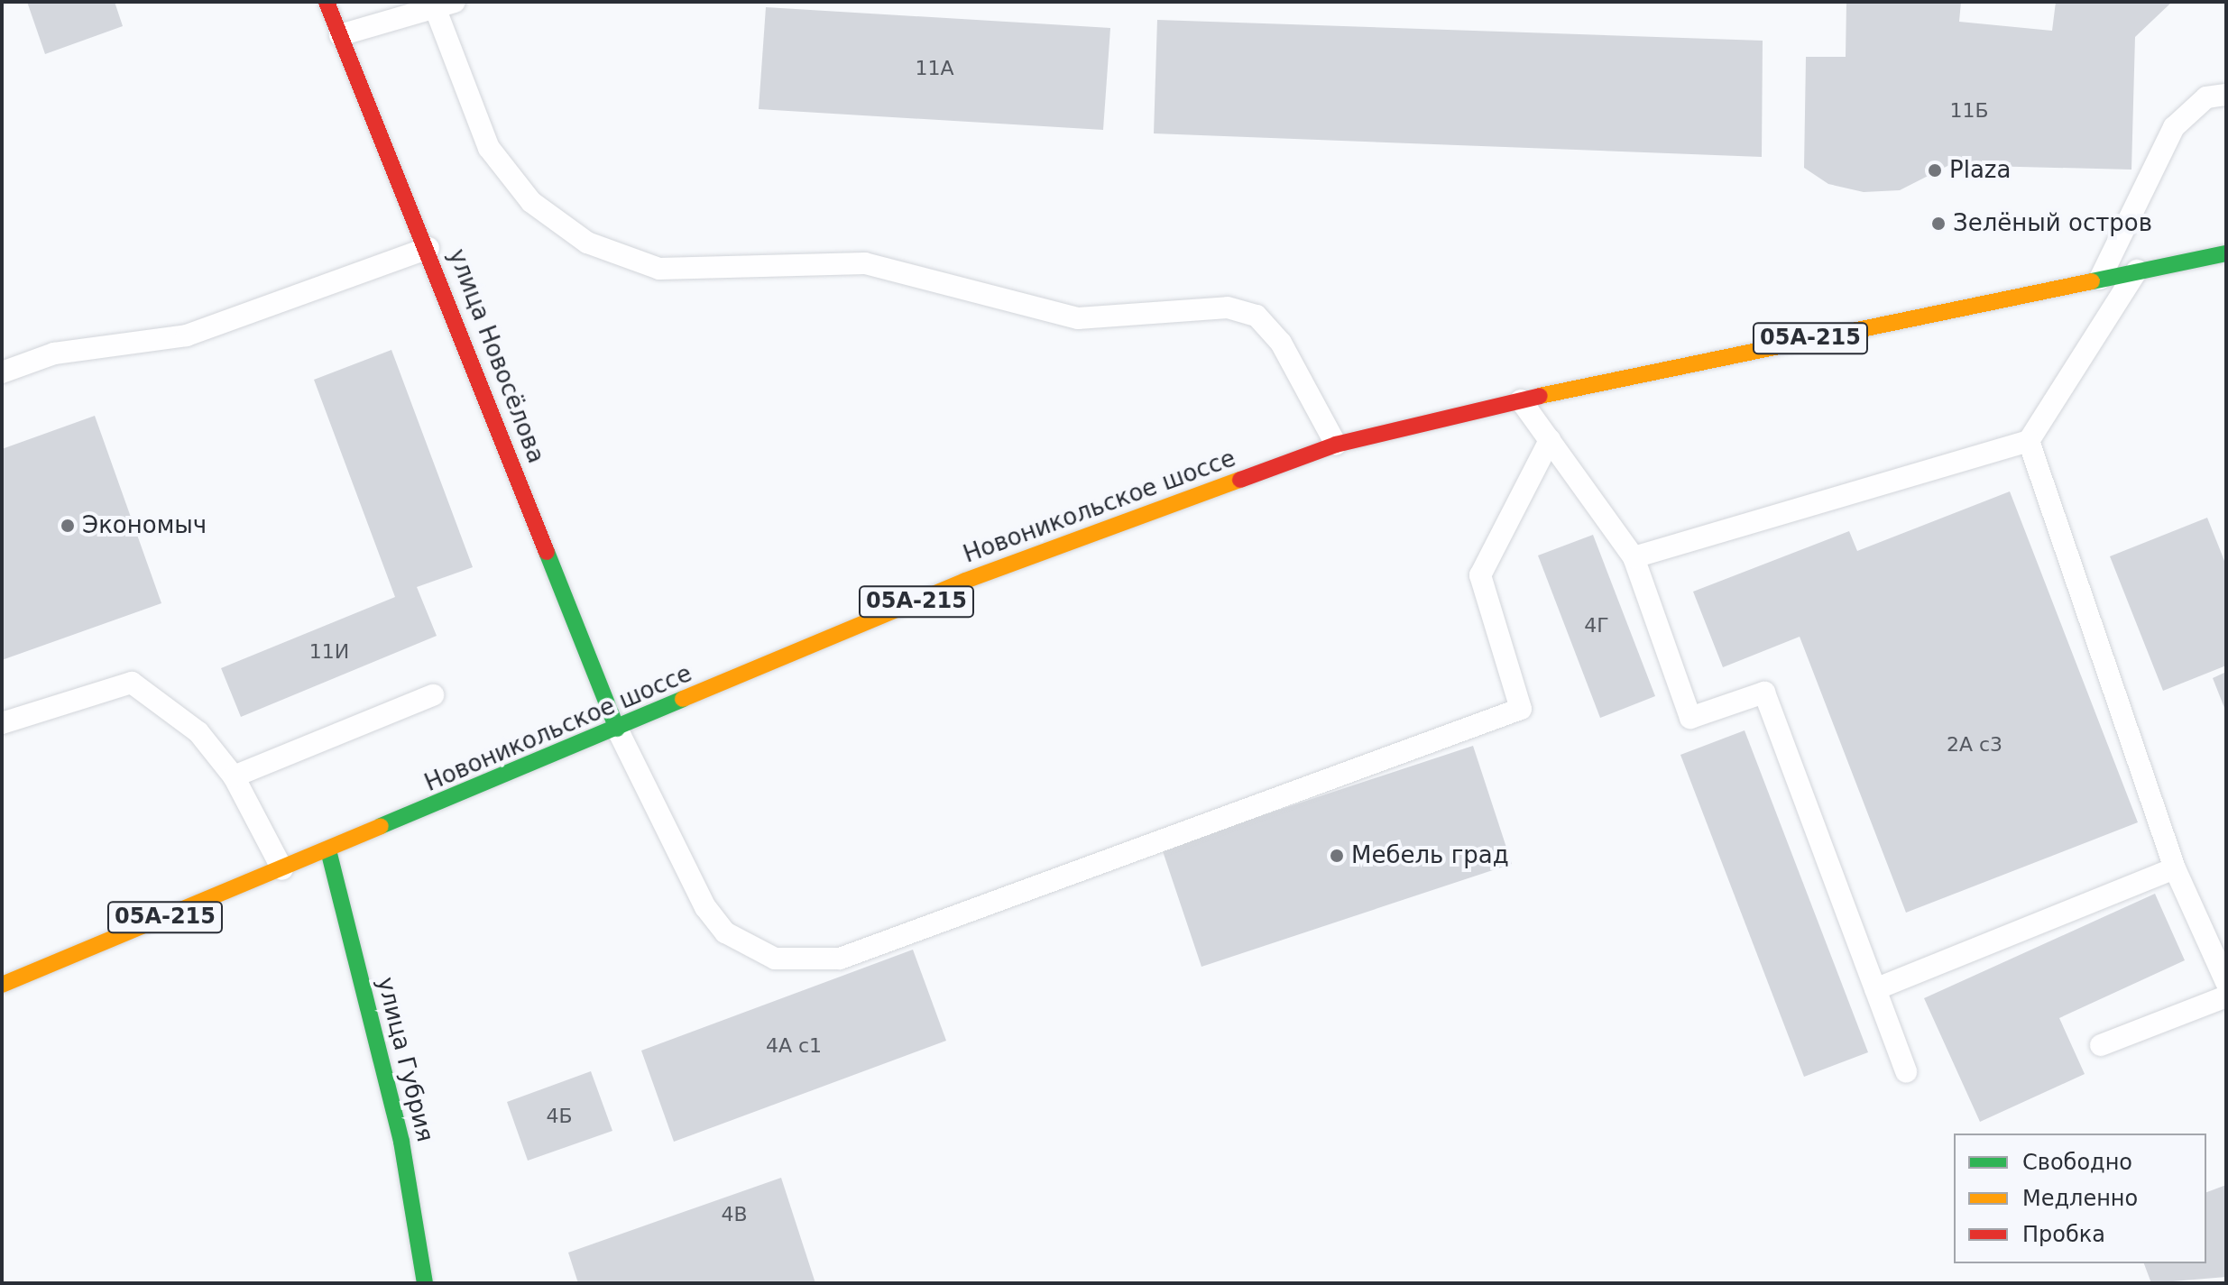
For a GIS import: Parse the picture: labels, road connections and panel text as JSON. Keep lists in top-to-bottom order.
{
  "streets": {
    "main road": [
      "05А-215",
      "улица Новосёлова",
      "Новоникольское шоссе",
      "улица Губрия"
    ]
  },
  "crossings": [
    ["улица Новосёлова", "Новоникольское шоссе"],
    ["Новоникольское шоссе", "улица Губрия"]
  ],
  "places": [
    "Plaza",
    "Зелёный остров",
    "Экономыч",
    "Мебель град"
  ],
  "house_numbers": [
    "11А",
    "11Б",
    "4Г",
    "11И",
    "2А с3",
    "4А с1",
    "4Б",
    "4В"
  ],
  "legend": ["Свободно", "Медленно", "Пробка"]
}
